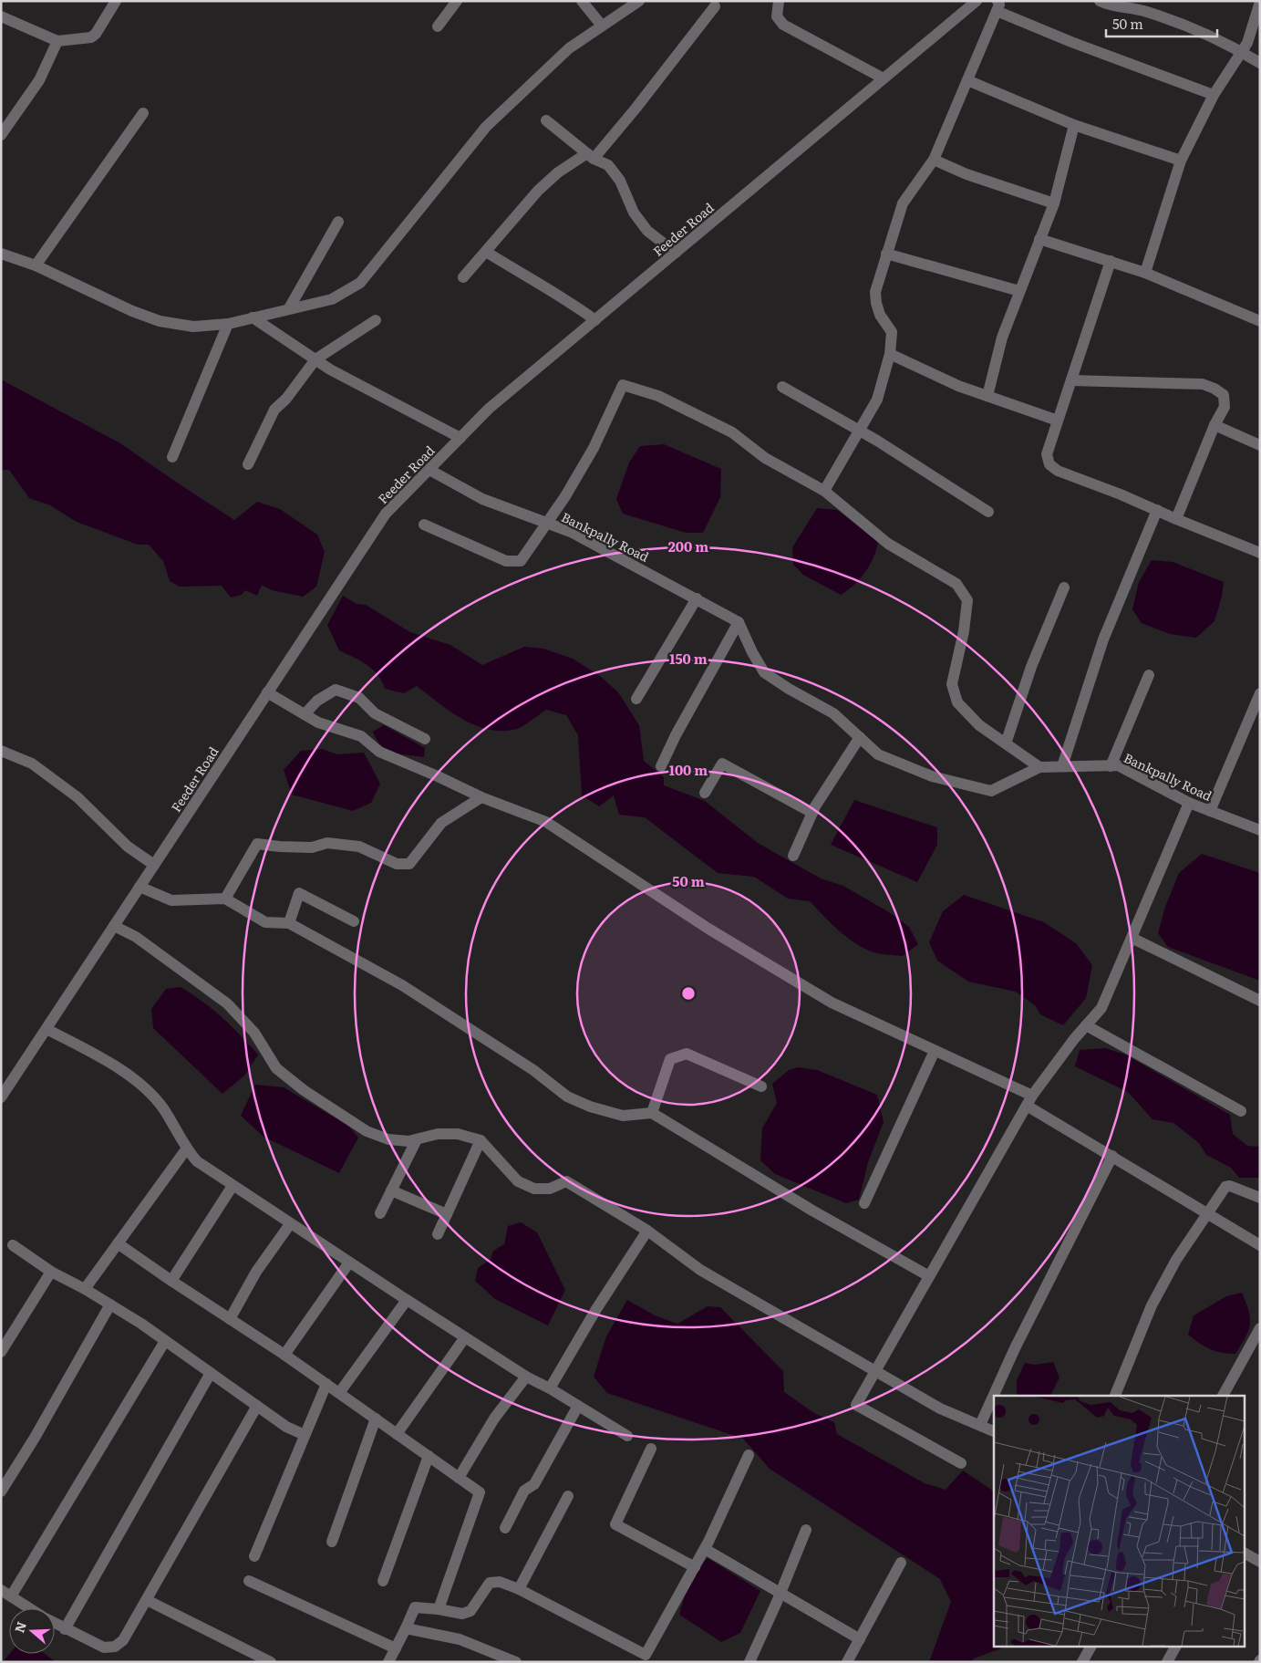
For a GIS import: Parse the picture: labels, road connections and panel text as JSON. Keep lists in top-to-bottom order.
{
  "streets": {
    "street": ["Feeder Road", "Bankpally Road"]
  },
  "crossings": [
    ["Feeder Road", "Bankpally Road"]
  ],
  "scale_bar": "50 m",
  "north": "left",
  "rings": [
    "200 m",
    "150 m",
    "100 m",
    "50 m"
  ]
}
